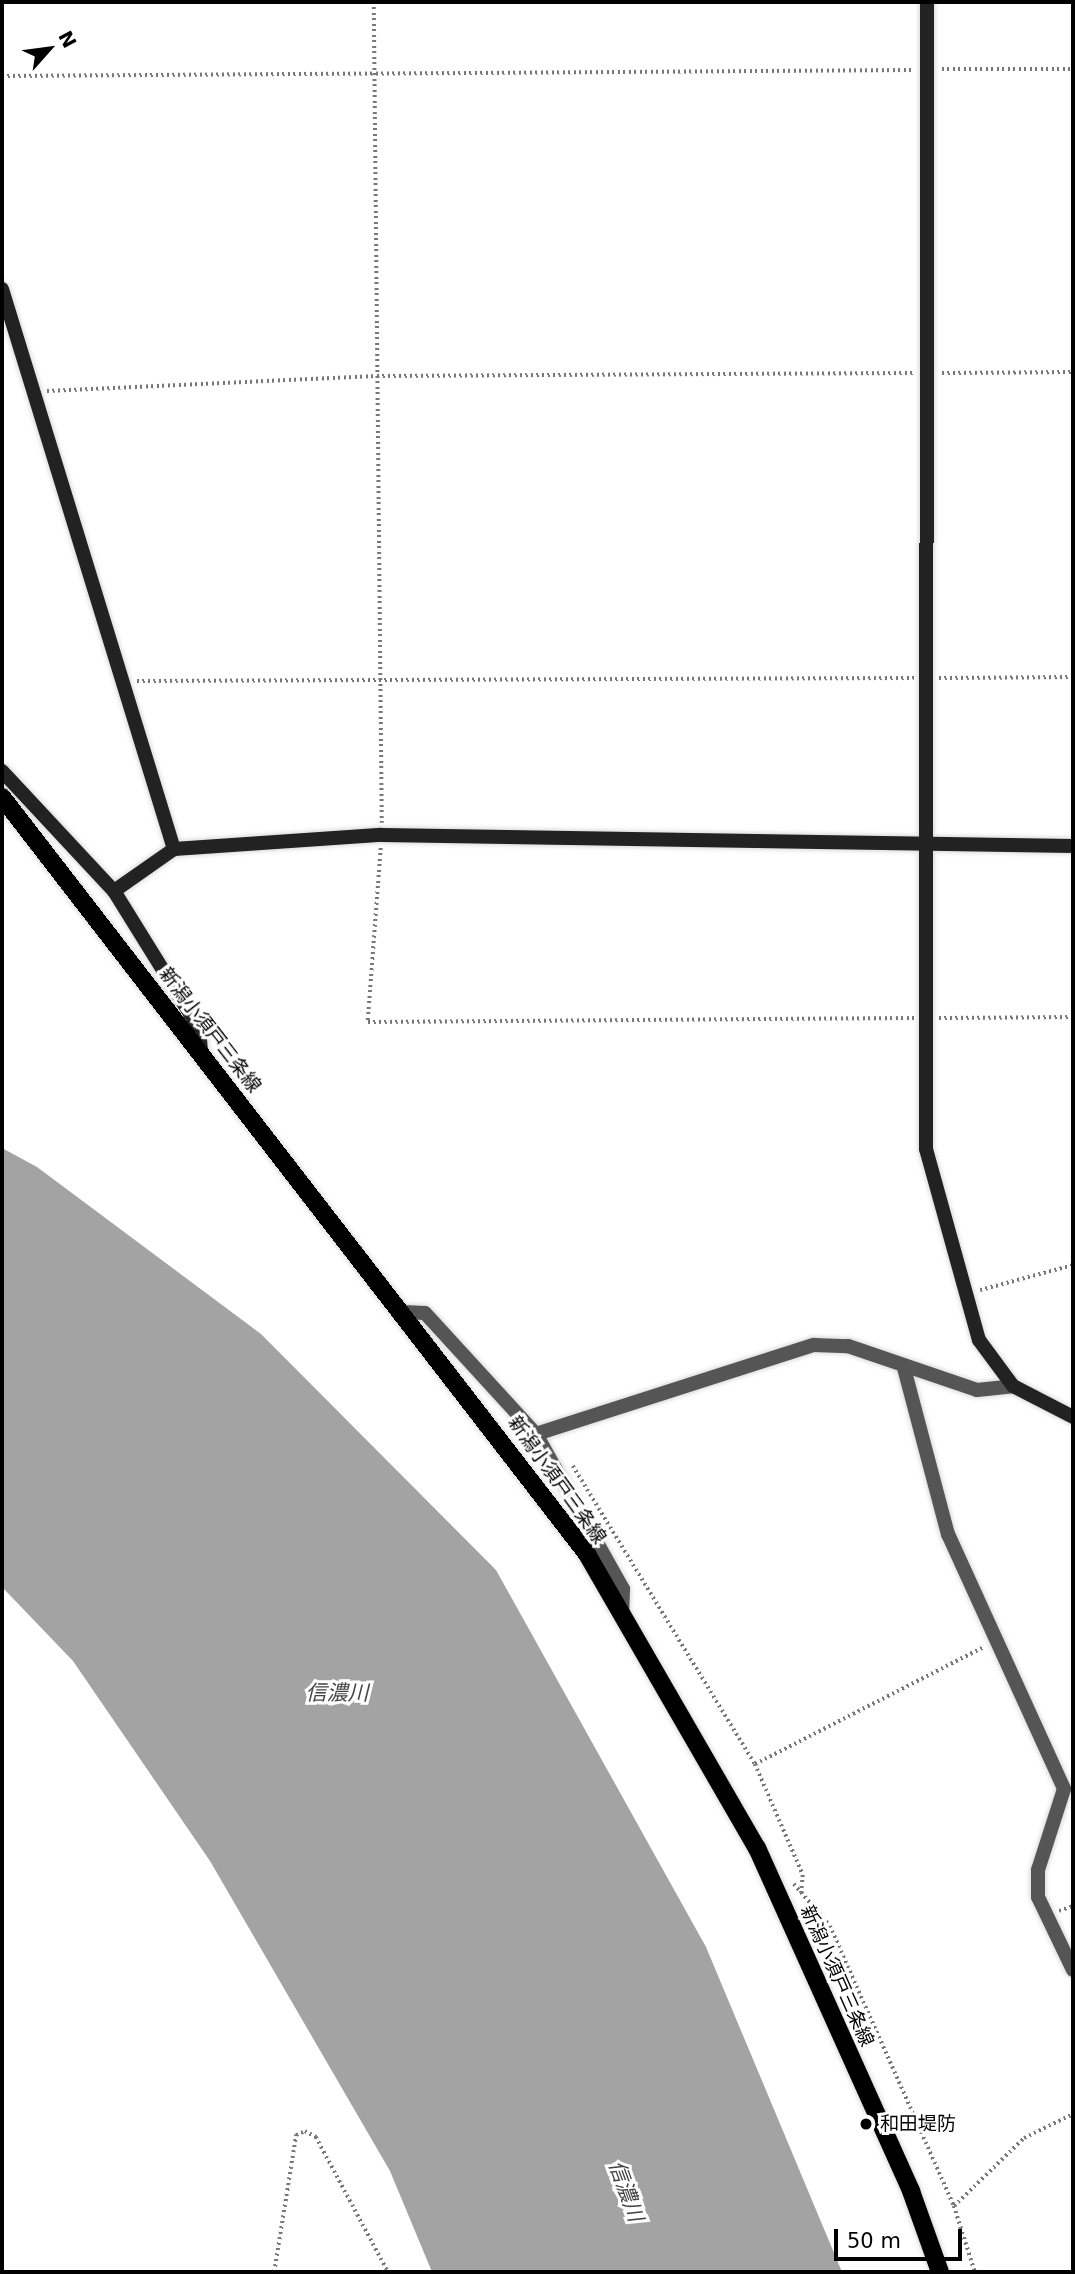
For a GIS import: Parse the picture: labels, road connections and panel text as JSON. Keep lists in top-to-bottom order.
{
  "streets": {
    "main road": ["新潟小須戸三条線"]
  },
  "water": ["信濃川"],
  "places": ["和田堤防"],
  "scale_bar": "50 m",
  "north": "top right"
}
